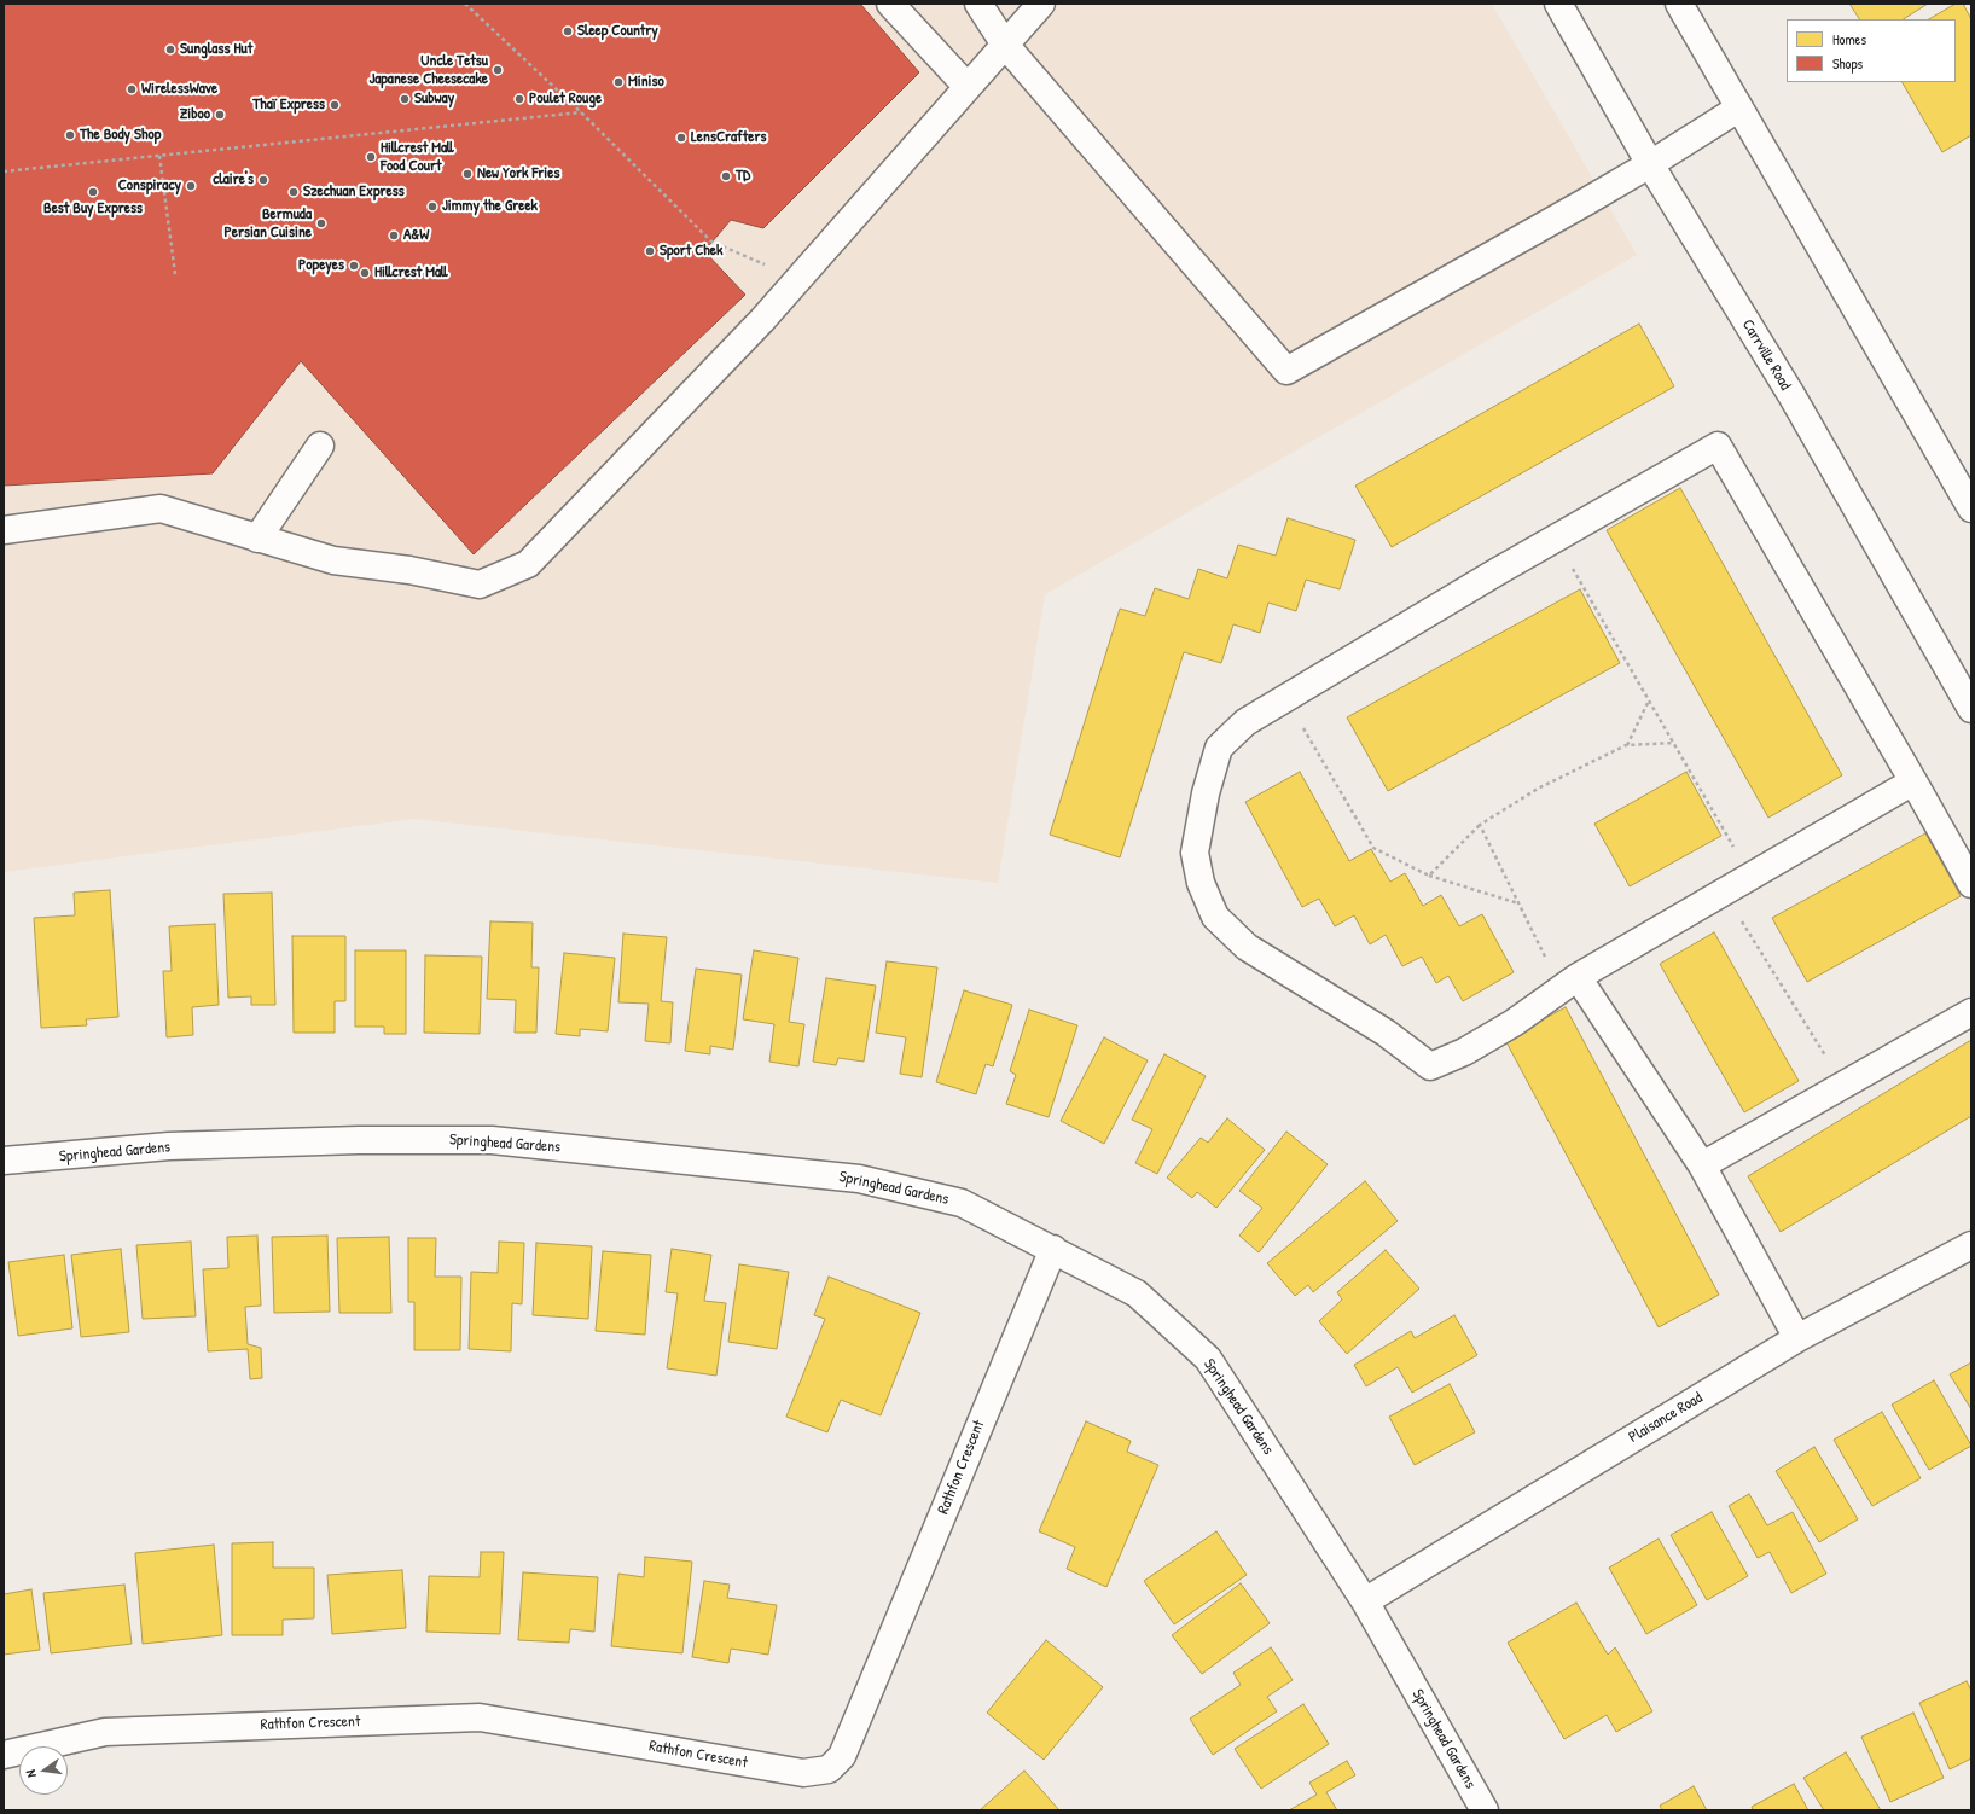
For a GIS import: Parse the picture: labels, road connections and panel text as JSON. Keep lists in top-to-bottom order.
{
  "streets": {
    "street": [
      "Carrville Road",
      "Springhead Gardens",
      "Plaisance Road",
      "Rathfon Crescent"
    ]
  },
  "crossings": [
    ["Springhead Gardens", "Plaisance Road"],
    ["Springhead Gardens", "Rathfon Crescent"]
  ],
  "places": [
    "Sleep Country",
    "Sunglass Hut",
    "Uncle Tetsu Japanese Cheesecake",
    "Miniso",
    "WirelessWave",
    "Subway",
    "Poulet Rouge",
    "Thaï Express",
    "Ziboo",
    "The Body Shop",
    "LensCrafters",
    "Hillcrest Mall Food Court",
    "New York Fries",
    "TD",
    "claire's",
    "Conspiracy",
    "Best Buy Express",
    "Szechuan Express",
    "Jimmy the Greek",
    "Bermuda Persian Cuisine",
    "A&W",
    "Sport Chek",
    "Popeyes",
    "Hillcrest Mall"
  ],
  "legend": ["Homes", "Shops"],
  "north": "left"
}
